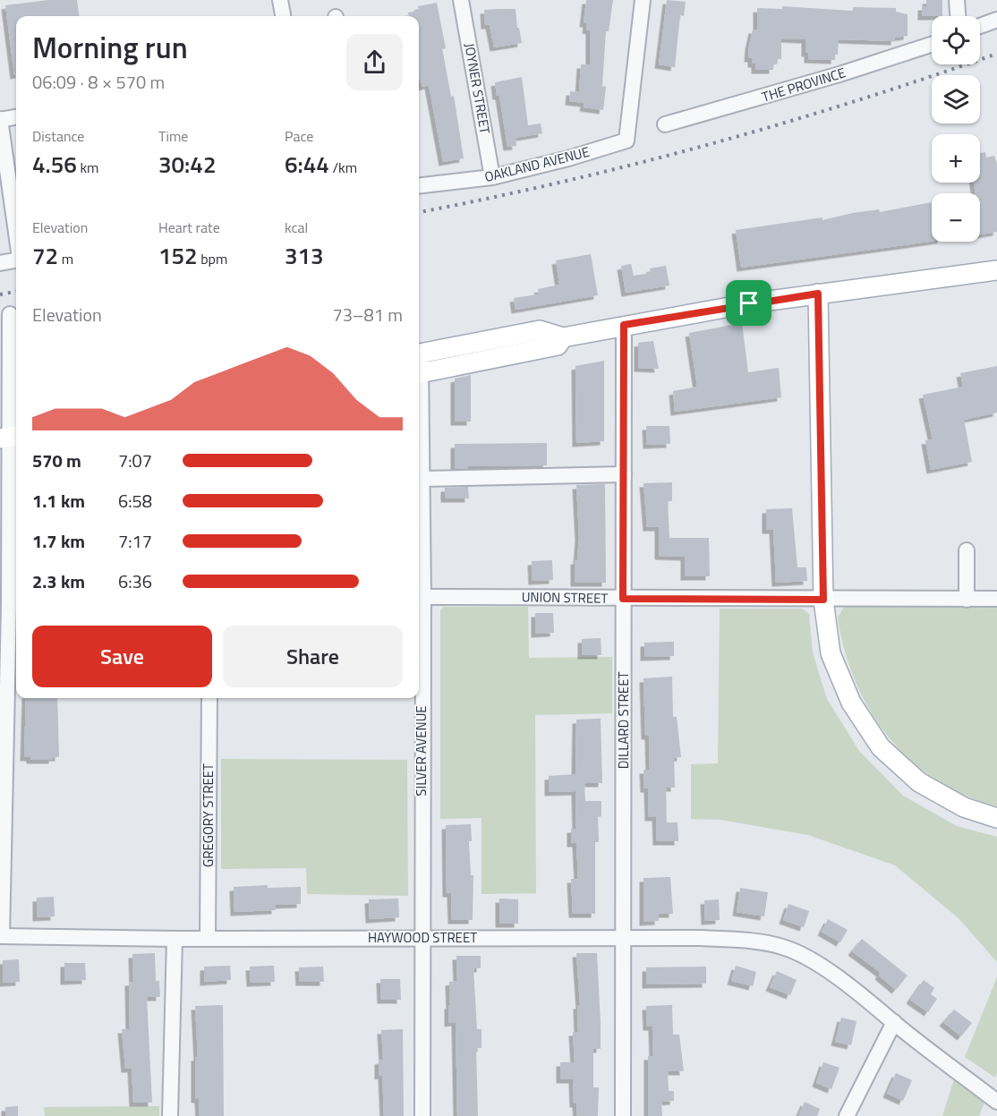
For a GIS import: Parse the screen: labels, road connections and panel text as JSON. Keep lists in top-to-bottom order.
{
  "streets": {
    "street": [
      "THE PROVINCE",
      "JOYNER STREET",
      "OAKLAND AVENUE",
      "UNION STREET",
      "DILLARD STREET",
      "SILVER AVENUE",
      "GREGORY STREET",
      "HAYWOOD STREET"
    ]
  },
  "crossings": [
    ["JOYNER STREET", "OAKLAND AVENUE"],
    ["UNION STREET", "DILLARD STREET"],
    ["UNION STREET", "SILVER AVENUE"],
    ["DILLARD STREET", "HAYWOOD STREET"],
    ["SILVER AVENUE", "HAYWOOD STREET"],
    ["GREGORY STREET", "HAYWOOD STREET"]
  ],
  "page": {
    "map_buttons": ["+", "−"],
    "heading": ["Morning run", "06:09 · 8 × 570 m"],
    "stats": [
      ["Distance", "4.56 km"],
      ["Time", "30:42"],
      ["Pace", "6:44 /km"],
      ["Elevation", "72 m"],
      ["Heart rate", "152 bpm"],
      ["kcal", "313"]
    ],
    "chart": ["Elevation", "73–81 m"],
    "list": [
      {
        "name": "570 m",
        "note": "7:07"
      },
      {
        "name": "1.1 km",
        "note": "6:58"
      },
      {
        "name": "1.7 km",
        "note": "7:17"
      },
      {
        "name": "2.3 km",
        "note": "6:36"
      }
    ],
    "buttons": ["Save", "Share"]
  }
}
